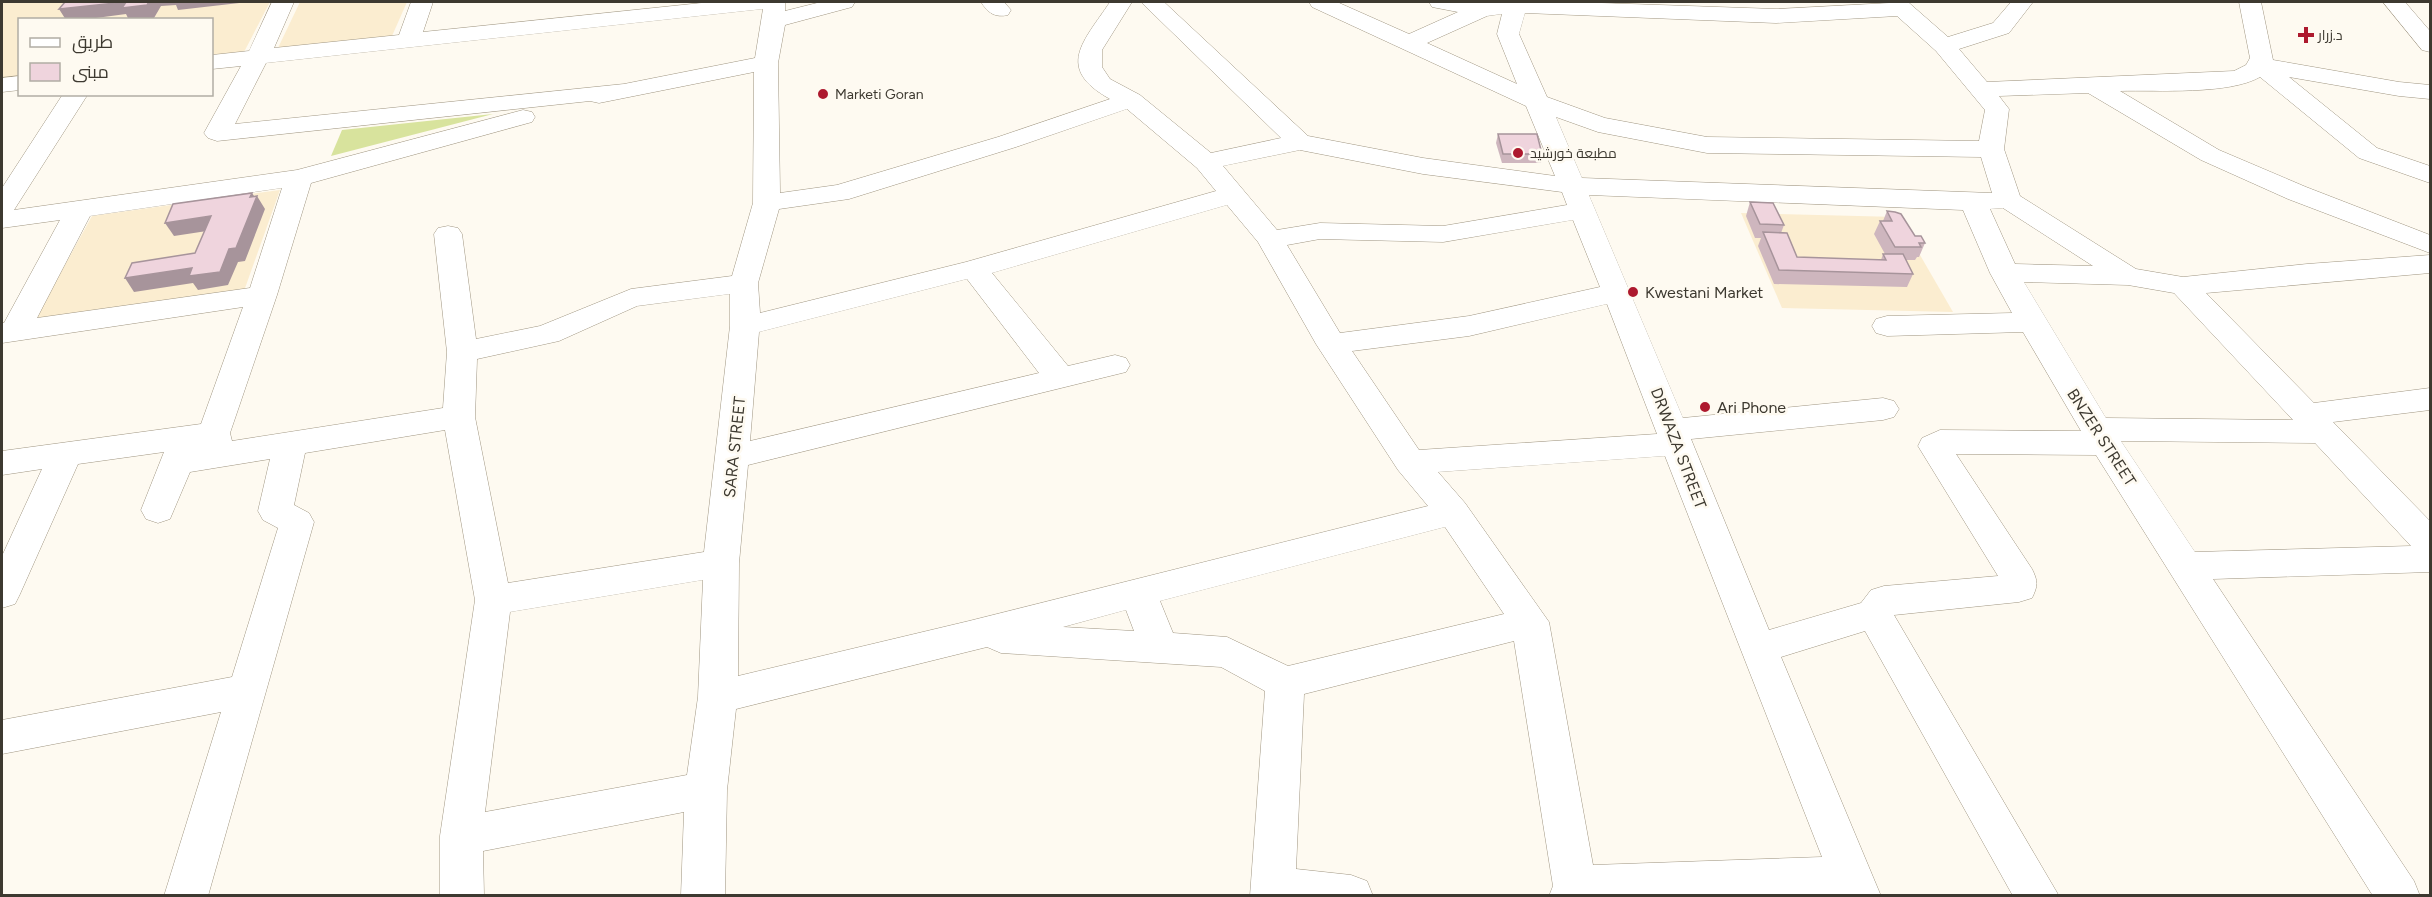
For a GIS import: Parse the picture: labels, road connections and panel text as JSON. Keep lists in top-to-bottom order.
{
  "streets": {
    "street": ["BNZER STREET", "SARA STREET", "DRWAZA STREET"]
  },
  "places": {
    "health": ["د.زرار"],
    "other": [
      "Marketi Goran",
      "مطبعة خورشيد",
      "Kwestani Market",
      "Ari Phone"
    ]
  },
  "legend": ["طريق", "مبنى"]
}
